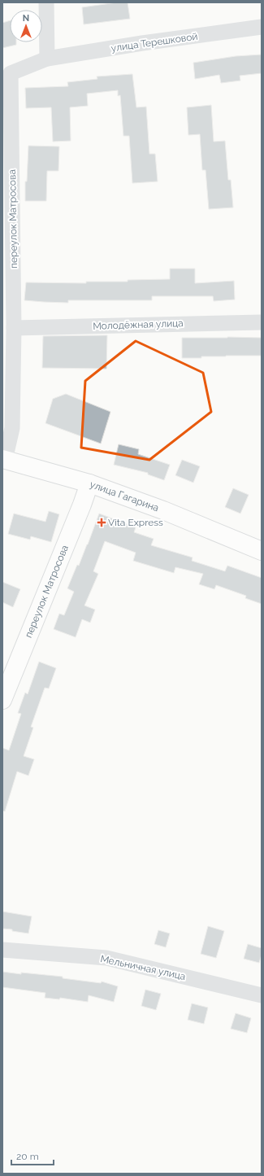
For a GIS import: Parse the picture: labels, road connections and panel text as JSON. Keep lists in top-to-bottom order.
{
  "streets": {
    "main road": ["переулок Матросова", "улица Гагарина"],
    "street": ["улица Терешковой", "Молодёжная улица", "Мельничная улица"]
  },
  "crossings": [
    ["улица Терешковой", "переулок Матросова"],
    ["переулок Матросова", "Молодёжная улица"],
    ["переулок Матросова", "улица Гагарина"]
  ],
  "places": {
    "health": ["Vita Express"]
  },
  "scale_bar": "20 m",
  "north": "top"
}
